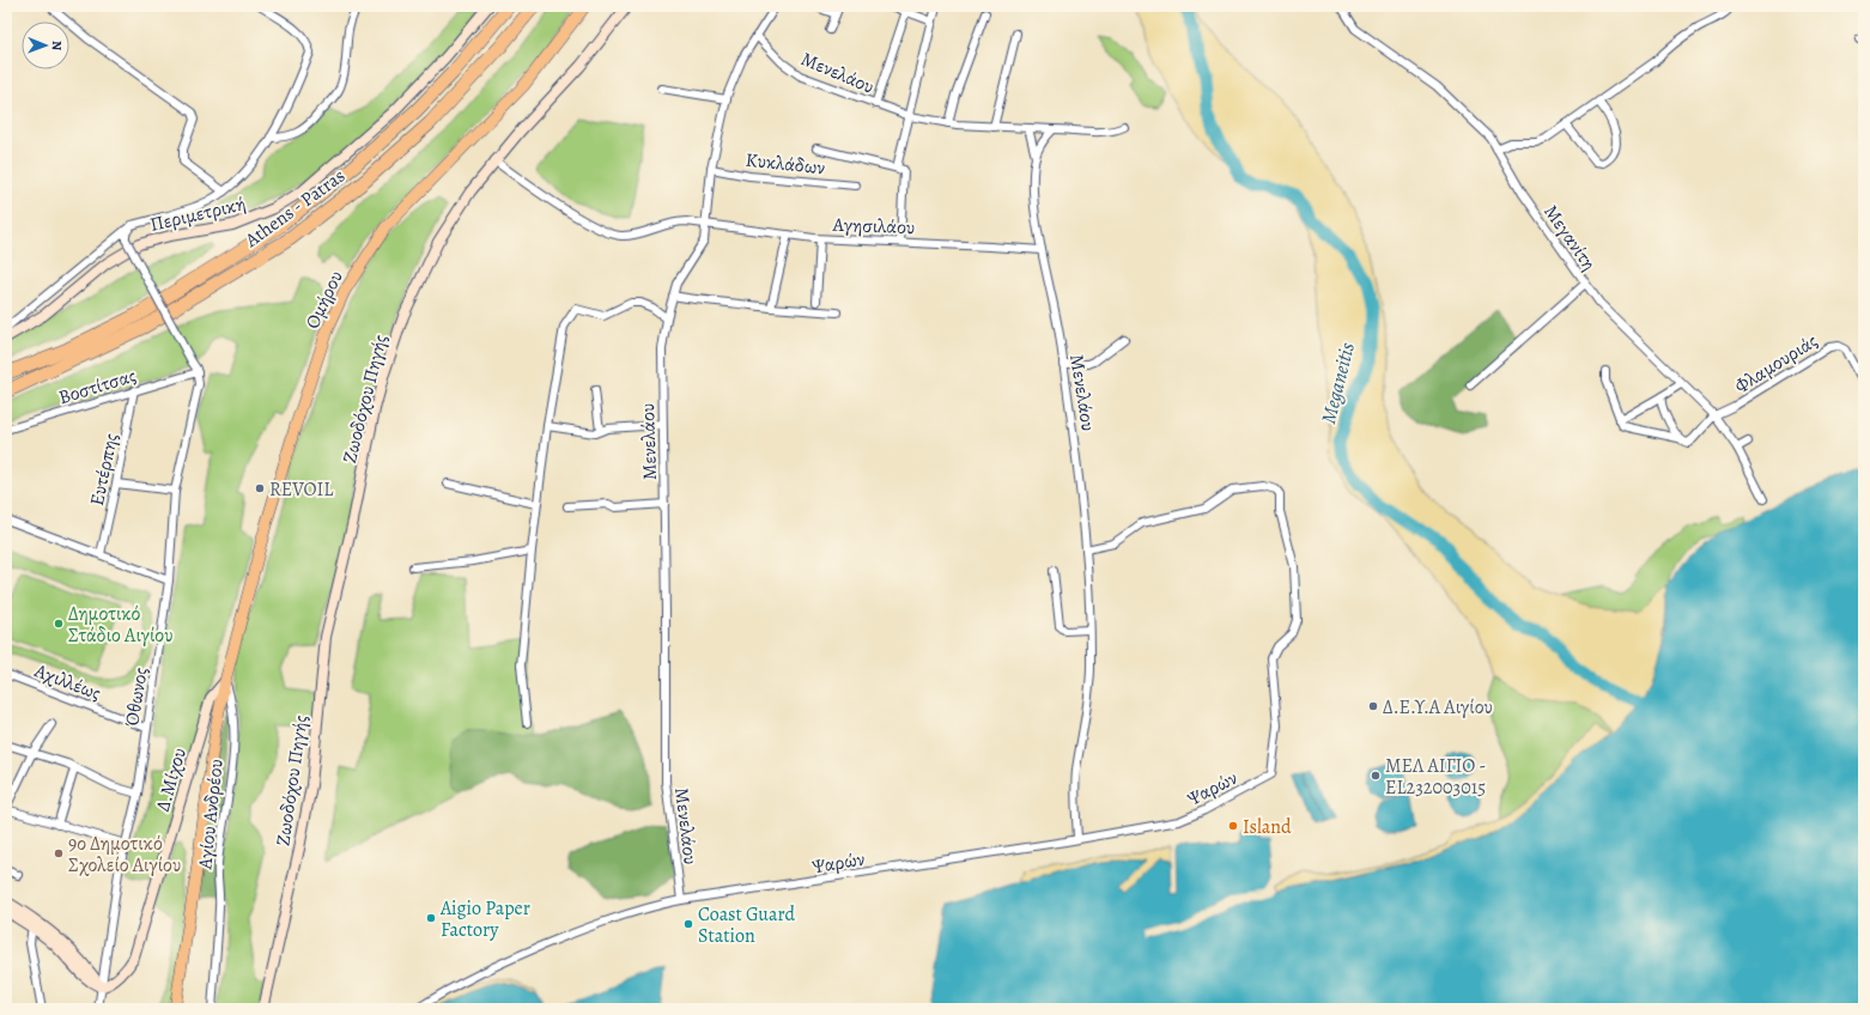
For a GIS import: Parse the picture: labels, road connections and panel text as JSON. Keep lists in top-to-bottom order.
{
  "streets": {
    "highway": ["Athens - Patras"],
    "main road": ["Ομήρου"],
    "street": [
      "Μενελάου",
      "Κυκλάδων",
      "Περιμετρική",
      "Αγησιλάου",
      "Μεγανίτη",
      "Φλαμουριάς",
      "Βοστίτσας",
      "Ζωοδόχου Πηγής",
      "Ευτέρπης",
      "Αχιλλέως",
      "Όθωνος",
      "Δ.Μίχου",
      "Ψαρών",
      "Αγίου Ανδρέου"
    ]
  },
  "crossings": [
    ["Μενελάου", "Κυκλάδων"],
    ["Μενελάου", "Αγησιλάου"],
    ["Μενελάου", "Ψαρών"],
    ["Αγησιλάου", "Ζωοδόχου Πηγής"],
    ["Μεγανίτη", "Φλαμουριάς"],
    ["Ομήρου", "Δ.Μίχου"],
    ["Ομήρου", "Αγίου Ανδρέου"],
    ["Βοστίτσας", "Ευτέρπης"],
    ["Βοστίτσας", "Όθωνος"],
    ["Αχιλλέως", "Όθωνος"],
    ["Όθωνος", "Δ.Μίχου"],
    ["Δ.Μίχου", "Αγίου Ανδρέου"]
  ],
  "water": ["Meganeitis"],
  "places": [
    "REVOIL",
    "Δημοτικό Στάδιο Αιγίου",
    "Δ.Ε.Υ.Α Αιγίου",
    "ΜΕΛ ΑΙΓΙΟ - EL232003015",
    "Island",
    "9ο Δημοτικό Σχολείο Αιγίου",
    "Aigio Paper Factory",
    "Coast Guard Station"
  ],
  "north": "right"
}
